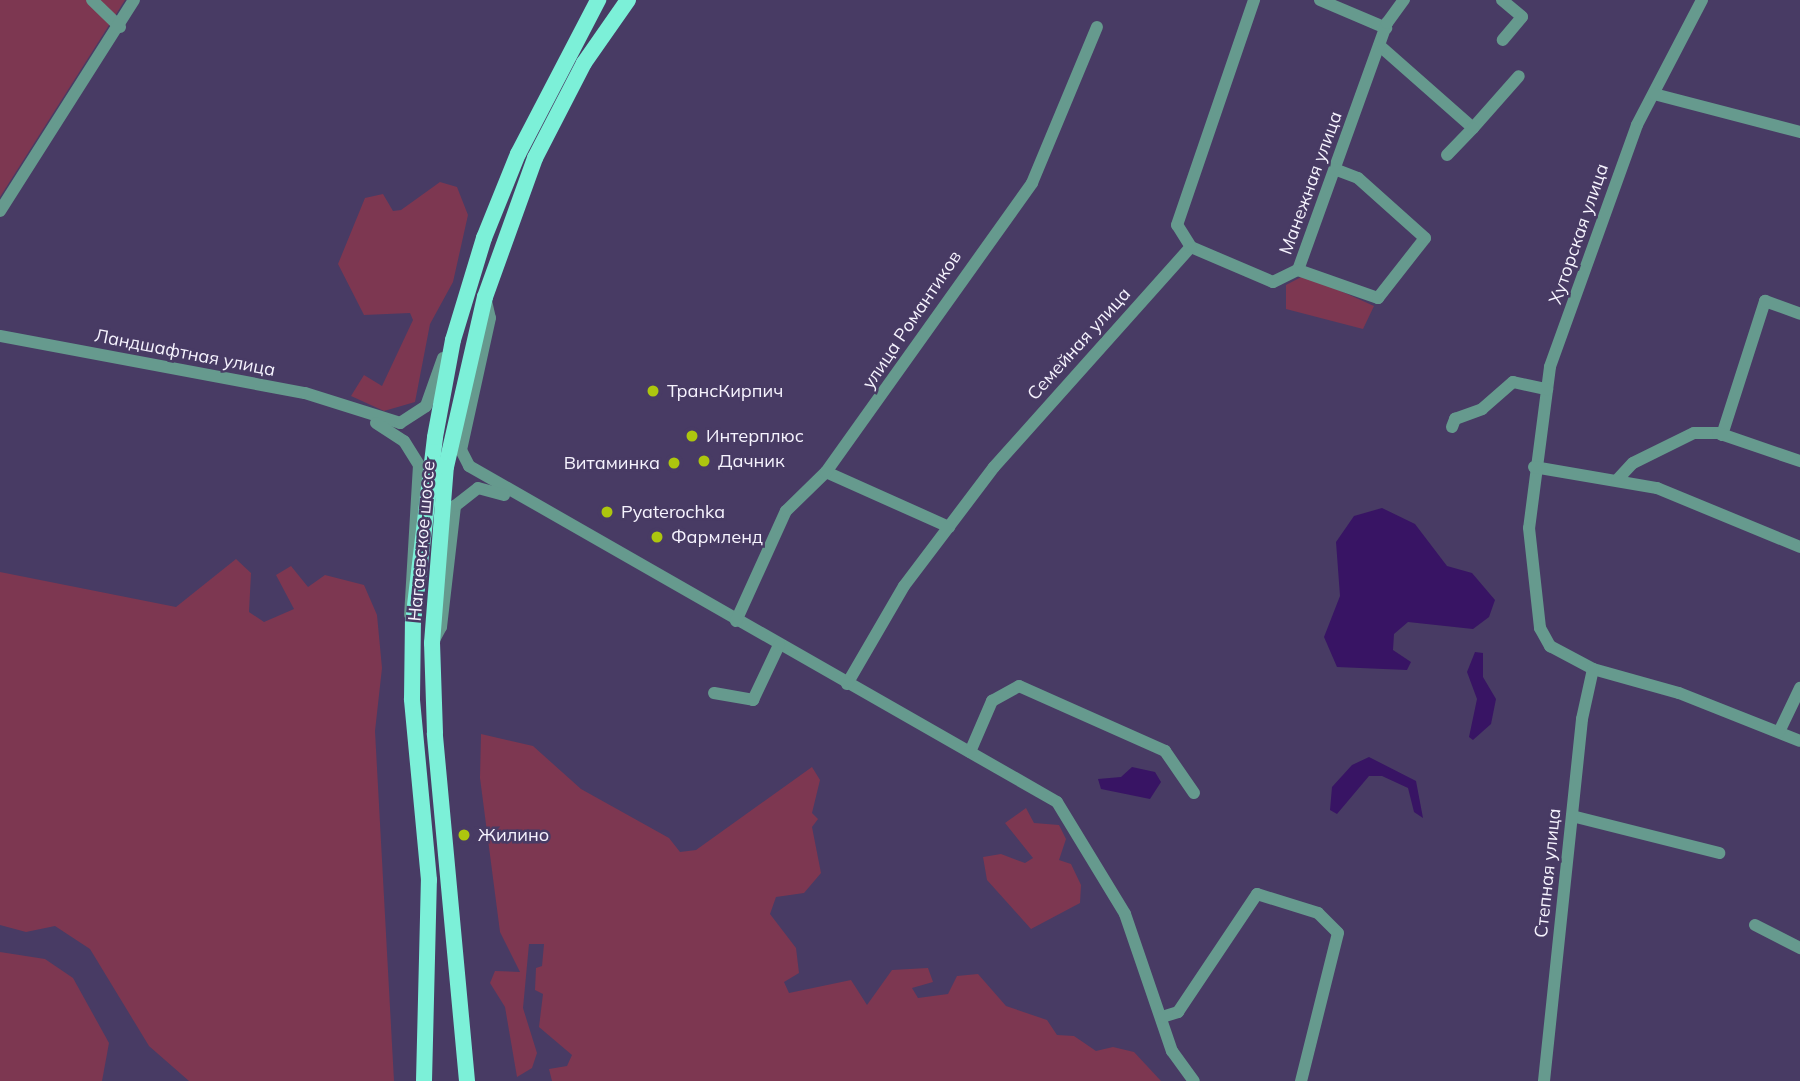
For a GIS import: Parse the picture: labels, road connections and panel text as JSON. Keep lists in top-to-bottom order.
{
  "streets": {
    "main road": ["Нагаевское шоссе"],
    "street": [
      "Манежная улица",
      "Хуторская улица",
      "улица Романтиков",
      "Семейная улица",
      "Ландшафтная улица",
      "Степная улица"
    ]
  },
  "crossings": [
    ["Манежная улица", "Семейная улица"]
  ],
  "places": [
    "ТрансКирпич",
    "Интерплюс",
    "Дачник",
    "Витаминка",
    "Pyaterochka",
    "Фармленд",
    "Жилино"
  ]
}
